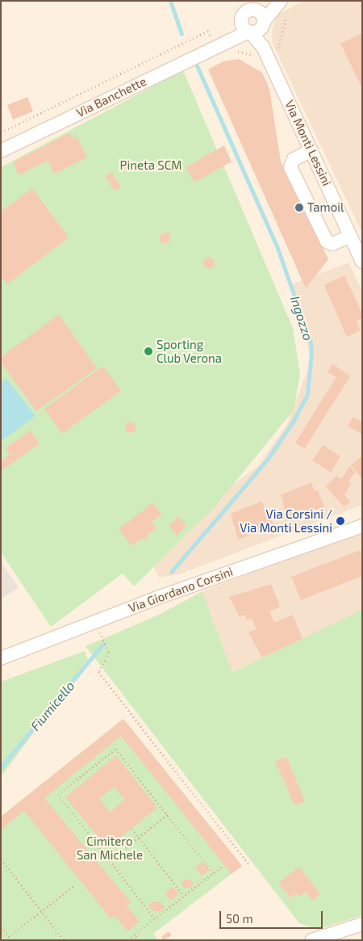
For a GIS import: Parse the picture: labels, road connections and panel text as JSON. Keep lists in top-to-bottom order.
{
  "streets": {
    "street": ["Via Banchette", "Via Monti Lessini", "Via Giordano Corsini"]
  },
  "crossings": [
    ["Via Banchette", "Via Monti Lessini"]
  ],
  "water": ["Ingozzo", "Fiumicello"],
  "parks": ["Pineta SCM", "Cimitero San Michele"],
  "places": ["Tamoil", "Sporting Club Verona", "Via Corsini / Via Monti Lessini"],
  "scale_bar": "50 m"
}
